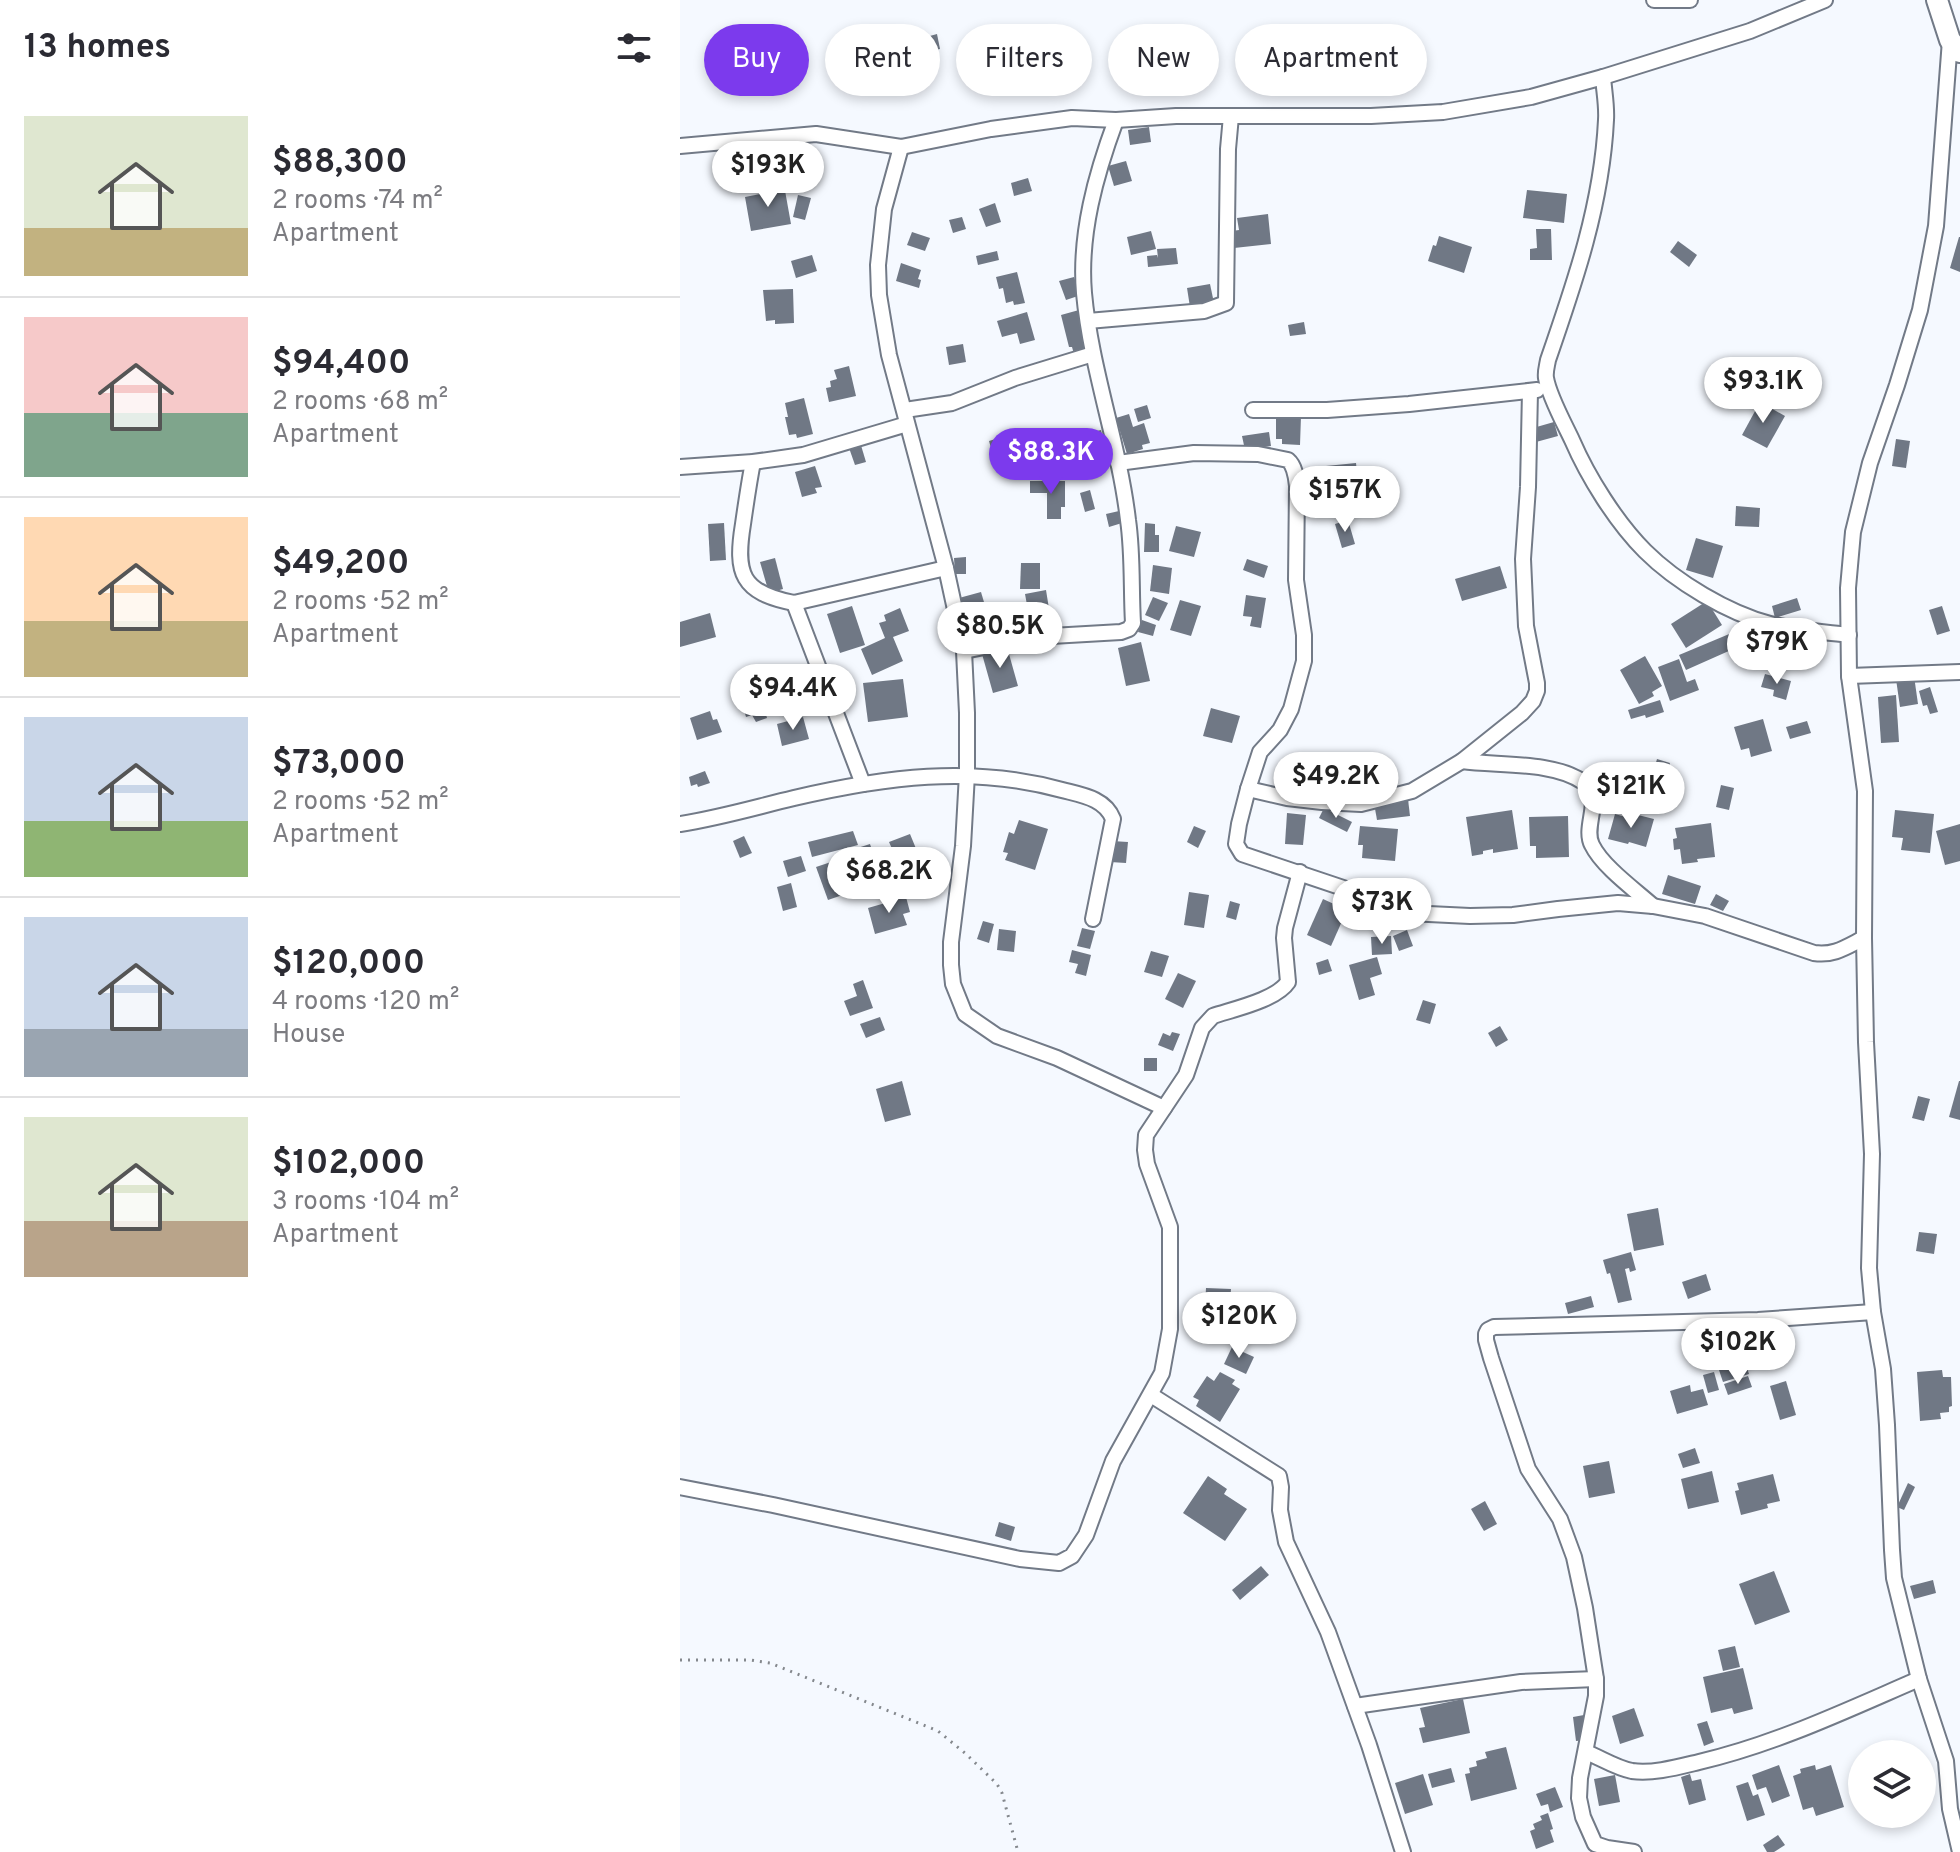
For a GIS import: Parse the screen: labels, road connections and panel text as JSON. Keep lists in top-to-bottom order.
{
  "page": {
    "heading": "13 homes",
    "chip": [
      "Buy",
      "Rent",
      "Filters",
      "New",
      "Apartment"
    ],
    "list": [
      {
        "name": "$88,300",
        "note": "2 rooms · 74 m² · Apartment"
      },
      {
        "name": "$94,400",
        "note": "2 rooms · 68 m² · Apartment"
      },
      {
        "name": "$49,200",
        "note": "2 rooms · 52 m² · Apartment"
      },
      {
        "name": "$73,000",
        "note": "2 rooms · 52 m² · Apartment"
      },
      {
        "name": "$120,000",
        "note": "4 rooms · 120 m² · House"
      },
      {
        "name": "$102,000",
        "note": "3 rooms · 104 m² · Apartment"
      }
    ],
    "price": [
      "$193K",
      "$93.1K",
      "$88.3K",
      "$157K",
      "$80.5K",
      "$79K",
      "$94.4K",
      "$49.2K",
      "$121K",
      "$68.2K",
      "$73K",
      "$120K",
      "$102K"
    ]
  }
}
